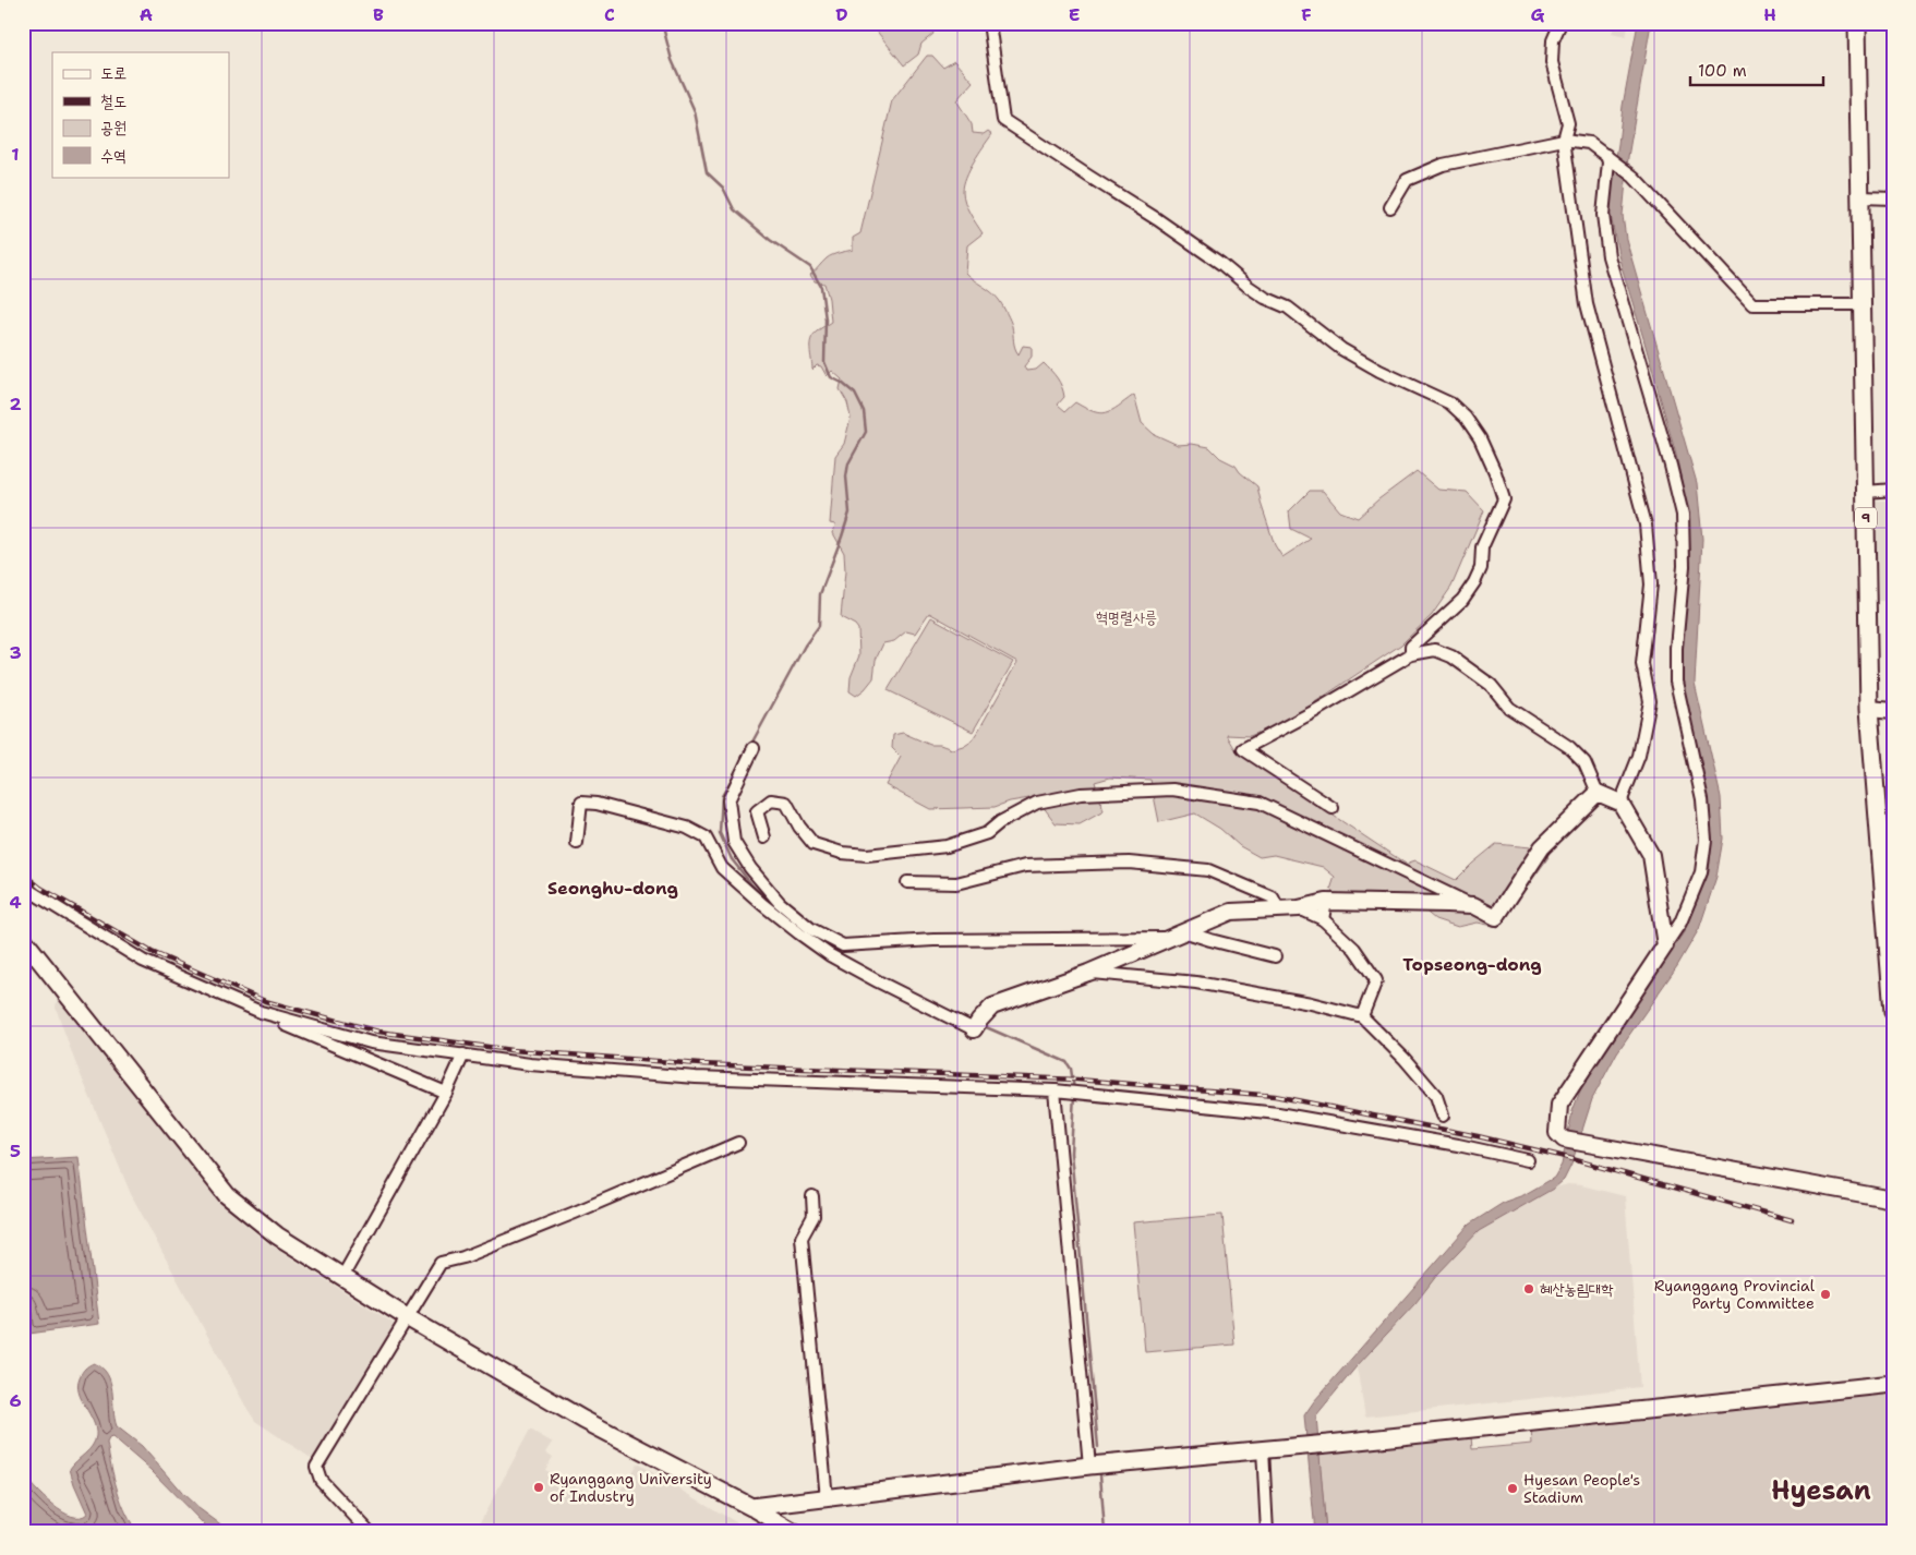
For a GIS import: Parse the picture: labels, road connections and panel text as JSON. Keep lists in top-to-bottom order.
{
  "streets": {
    "main road": ["9"]
  },
  "districts": ["Seonghu-dong", "Topseong-dong", "Hyesan"],
  "parks": ["혁명렬사릉"],
  "places": [
    "혜산농림대학",
    "Ryanggang Provincial Party Committee",
    "Ryanggang University of Industry",
    "Hyesan People's Stadium"
  ],
  "legend": [
    "도로",
    "철도",
    "공원",
    "수역"
  ],
  "scale_bar": "100 m",
  "grid": {
    "columns": [
      "A",
      "B",
      "C",
      "D",
      "E",
      "F",
      "G",
      "H"
    ],
    "rows": [
      "1",
      "2",
      "3",
      "4",
      "5",
      "6"
    ]
  }
}
